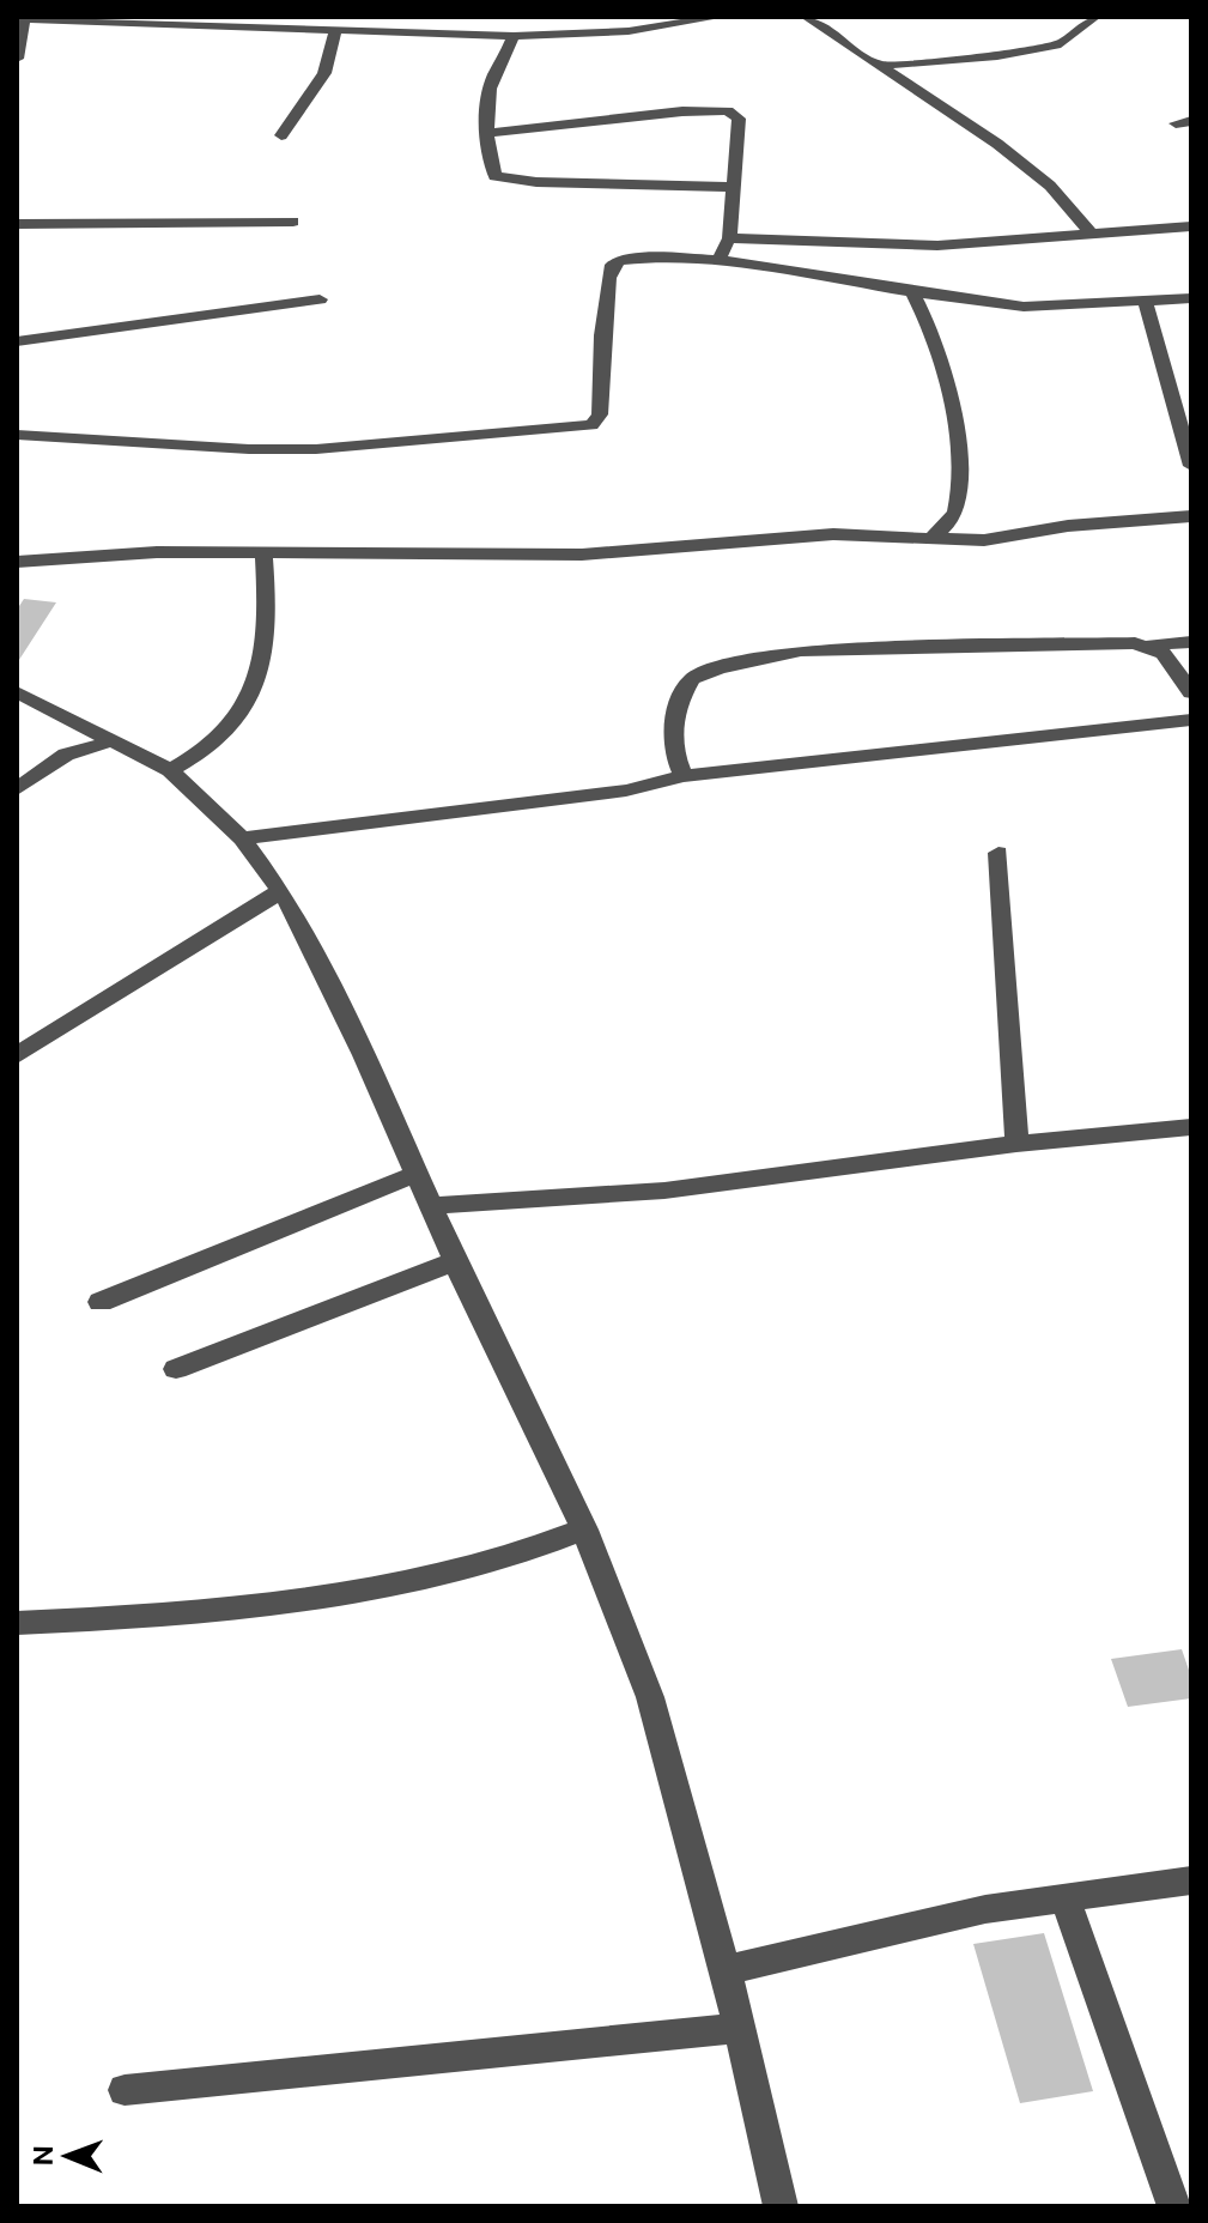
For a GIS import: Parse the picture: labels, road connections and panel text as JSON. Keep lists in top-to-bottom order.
{
  "north": "left"
}
